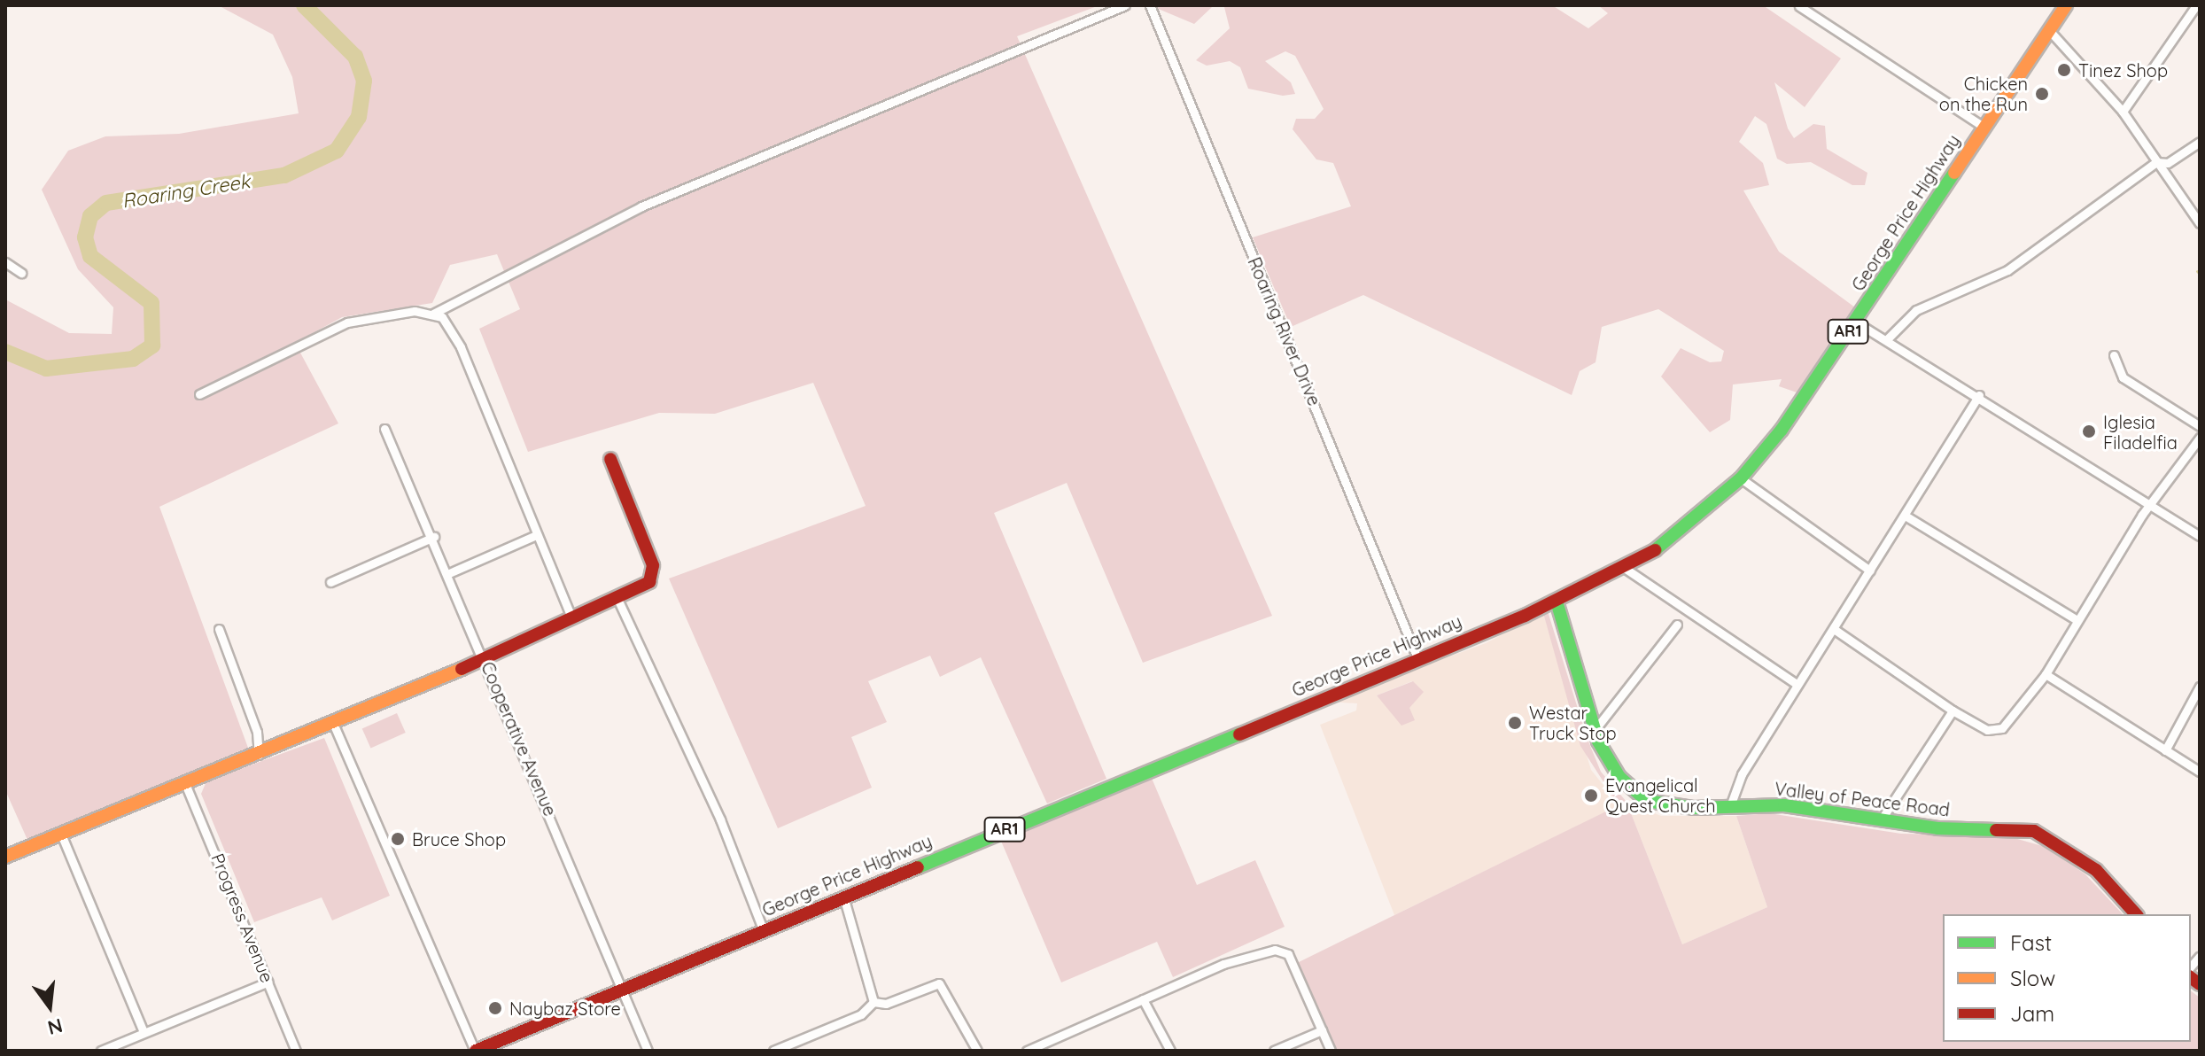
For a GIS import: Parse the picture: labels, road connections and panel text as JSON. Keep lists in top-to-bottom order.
{
  "streets": {
    "main road": ["George Price Highway", "AR1", "Valley of Peace Road"],
    "street": ["Roaring River Drive", "Cooperative Avenue", "Progress Avenue"]
  },
  "crossings": [
    ["George Price Highway", "Roaring River Drive"],
    ["George Price Highway", "Cooperative Avenue"],
    ["George Price Highway", "Valley of Peace Road"]
  ],
  "water": ["Roaring Creek"],
  "places": [
    "Tinez Shop",
    "Chicken on the Run",
    "Iglesia Filadelfia",
    "Westar Truck Stop",
    "Evangelical Quest Church",
    "Bruce Shop",
    "Naybaz Store"
  ],
  "legend": ["Fast", "Slow", "Jam"],
  "north": "bottom"
}
